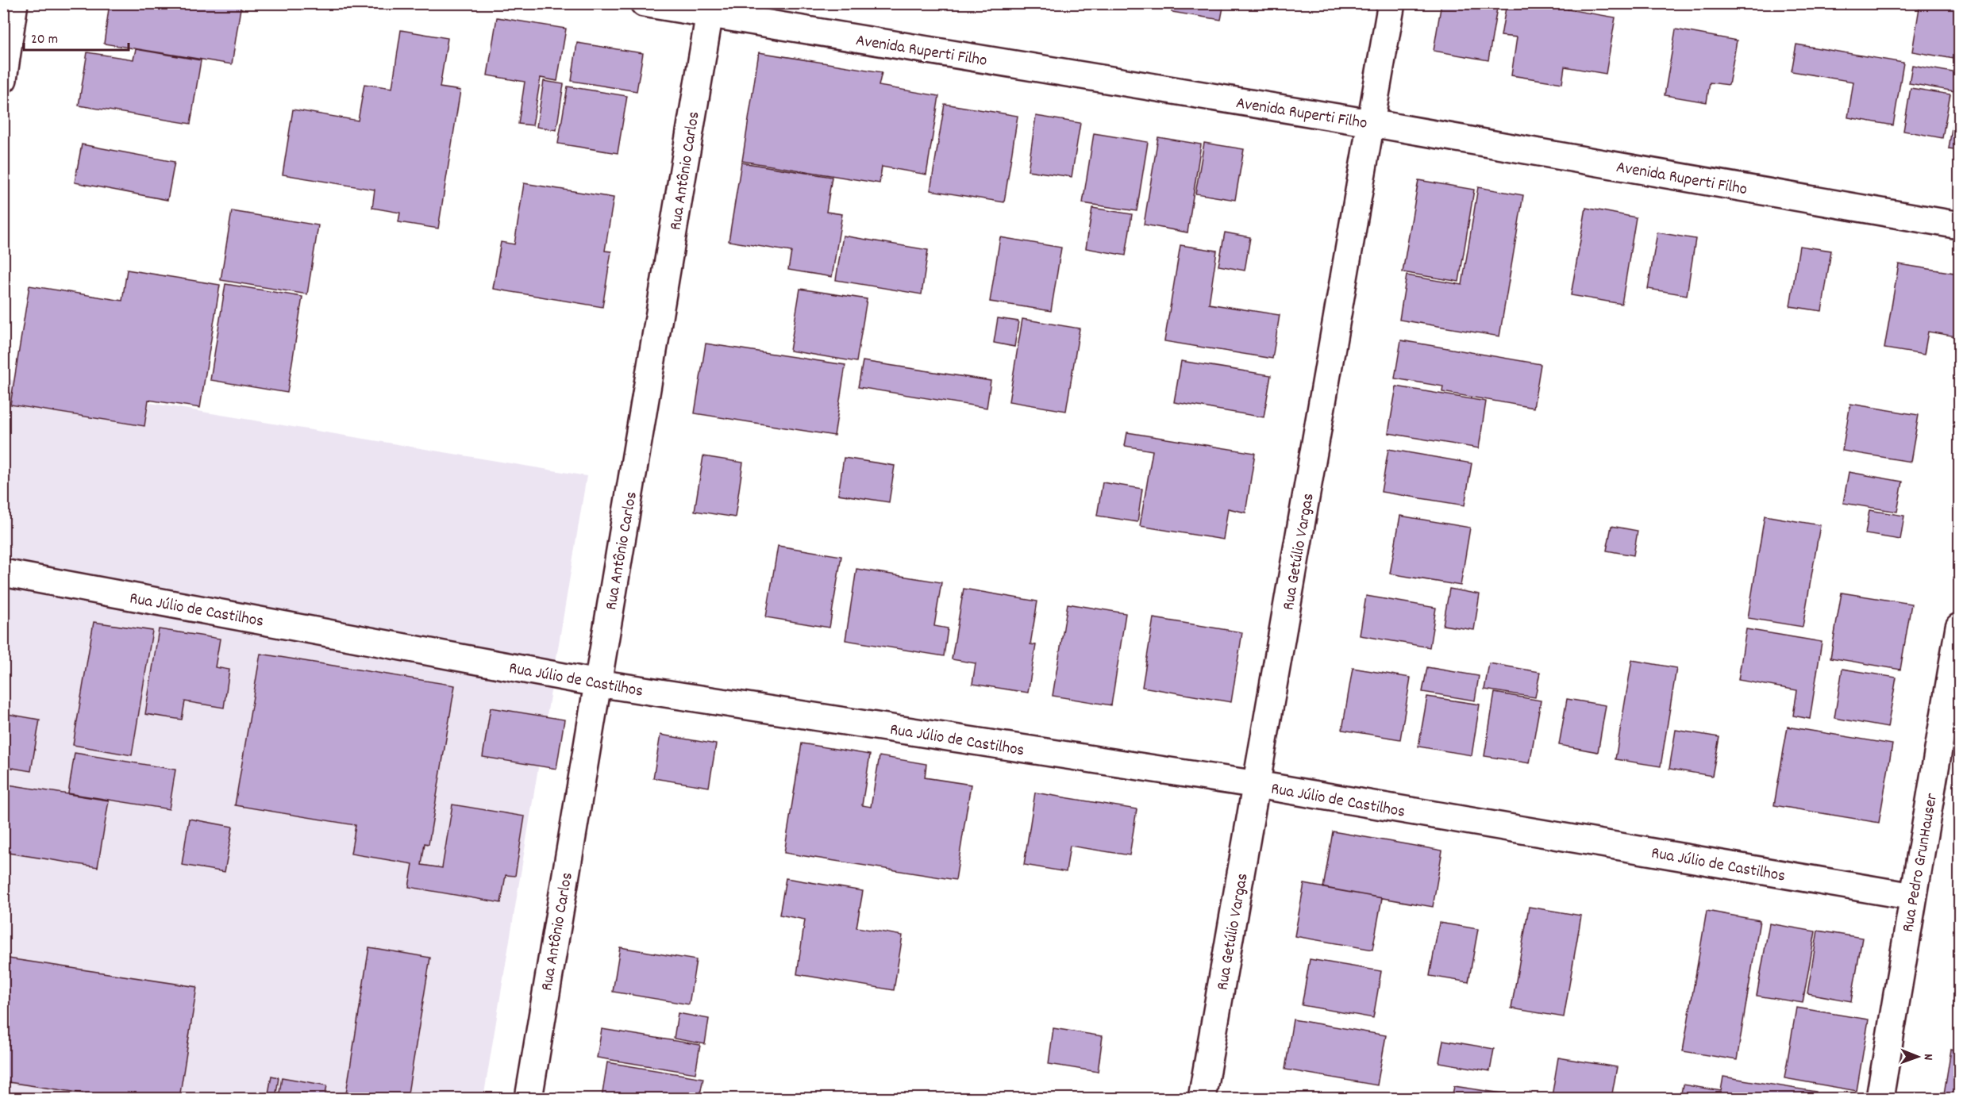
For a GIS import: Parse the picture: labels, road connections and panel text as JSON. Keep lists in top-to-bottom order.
{
  "streets": {
    "street": [
      "Avenida Ruperti Filho",
      "Rua Antônio Carlos",
      "Rua Getúlio Vargas",
      "Rua Júlio de Castilhos",
      "Rua Pedro GrunHauser"
    ]
  },
  "crossings": [
    ["Avenida Ruperti Filho", "Rua Antônio Carlos"],
    ["Avenida Ruperti Filho", "Rua Getúlio Vargas"],
    ["Rua Antônio Carlos", "Rua Júlio de Castilhos"],
    ["Rua Getúlio Vargas", "Rua Júlio de Castilhos"],
    ["Rua Júlio de Castilhos", "Rua Pedro GrunHauser"]
  ],
  "scale_bar": "20 m",
  "north": "right"
}
